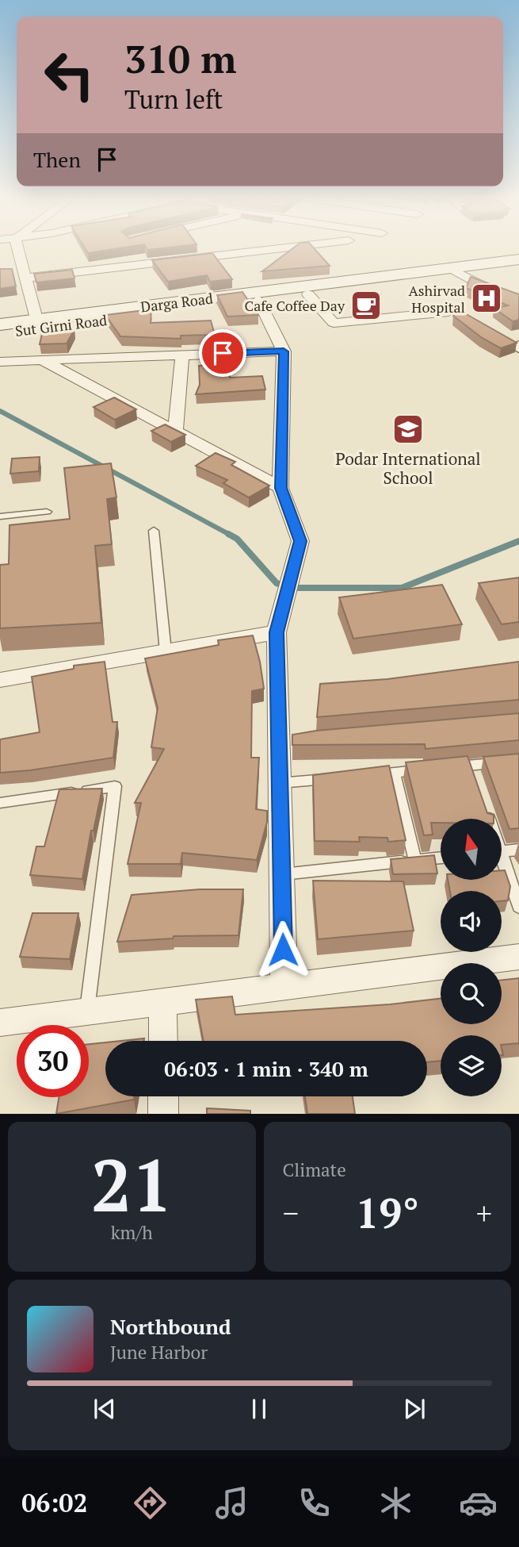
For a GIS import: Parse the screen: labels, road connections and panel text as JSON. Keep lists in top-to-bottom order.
{
  "streets": {
    "main road": ["Darga Road", "Sut Girni Road"]
  },
  "crossings": [
    ["Darga Road", "Sut Girni Road"]
  ],
  "places": {
    "hospital": ["Ashirvad Hospital"],
    "cafe": ["Cafe Coffee Day"],
    "school or university": ["Podar International School"]
  },
  "north": "top",
  "page": {
    "turn": ["310 m", "Turn left"],
    "then": "Then",
    "limit": "30",
    "trip": "06:03 · 1 min · 340 m",
    "tile": [
      ["21", "km/h"],
      "Climate"
    ],
    "heat": ["−", "19°", "+"],
    "song": ["Northbound", "June Harbor"],
    "tabs": "06:02"
  }
}
